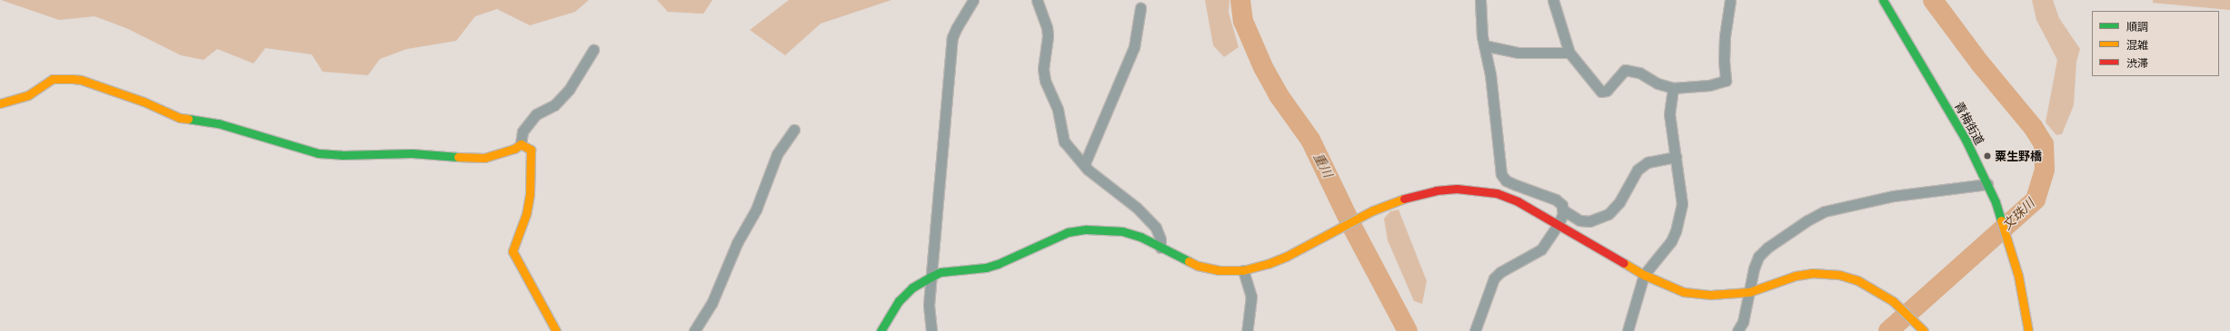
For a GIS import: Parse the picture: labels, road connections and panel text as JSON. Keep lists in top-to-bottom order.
{
  "streets": {
    "main road": ["青梅街道"]
  },
  "water": ["重川", "文珠川"],
  "places": ["粟生野橋"],
  "legend": ["順調", "混雑", "渋滞"]
}
